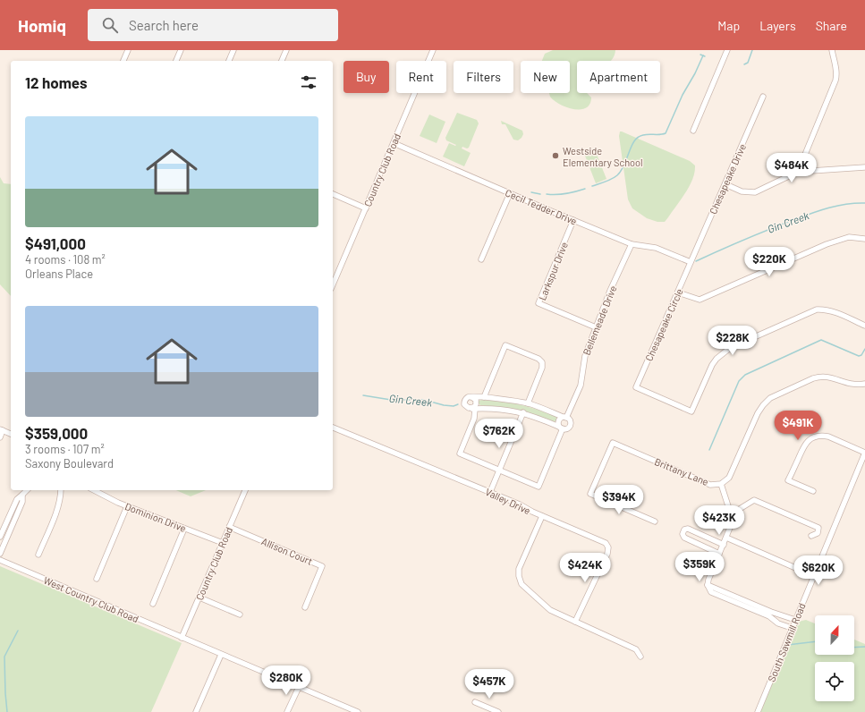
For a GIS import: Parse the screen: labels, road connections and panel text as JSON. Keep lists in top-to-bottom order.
{
  "streets": {
    "street": [
      "Country Club Road",
      "Chesapeake Drive",
      "Cecil Tedder Drive",
      "Larkspur Drive",
      "Bellemeade Drive",
      "Chesapeake Circle",
      "Brittany Lane",
      "Valley Drive",
      "Dominion Drive",
      "Allison Court",
      "West Country Club Road",
      "South Sawmill Road"
    ]
  },
  "crossings": [
    ["Country Club Road", "Cecil Tedder Drive"],
    ["Country Club Road", "Dominion Drive"],
    ["Country Club Road", "Allison Court"],
    ["Country Club Road", "West Country Club Road"],
    ["Chesapeake Drive", "Cecil Tedder Drive"],
    ["Chesapeake Drive", "Chesapeake Circle"],
    ["Cecil Tedder Drive", "Larkspur Drive"],
    ["Cecil Tedder Drive", "Bellemeade Drive"],
    ["Cecil Tedder Drive", "Chesapeake Circle"],
    ["Larkspur Drive", "Bellemeade Drive"]
  ],
  "water": ["Gin Creek"],
  "places": ["Westside Elementary School"],
  "north": "top",
  "page": {
    "header": "Homiq",
    "search": "Search here",
    "nav": ["Map", "Layers", "Share"],
    "chip": [
      "Buy",
      "Rent",
      "Filters",
      "New",
      "Apartment"
    ],
    "heading": "12 homes",
    "list": [
      {
        "name": "$491,000",
        "note": "4 rooms · 108 m² · Orleans Place"
      },
      {
        "name": "$359,000",
        "note": "3 rooms · 107 m² · Saxony Boulevard"
      }
    ],
    "price": [
      "$484K",
      "$220K",
      "$228K",
      "$491K",
      "$762K",
      "$394K",
      "$423K",
      "$359K",
      "$424K",
      "$620K",
      "$280K",
      "$457K"
    ]
  }
}
